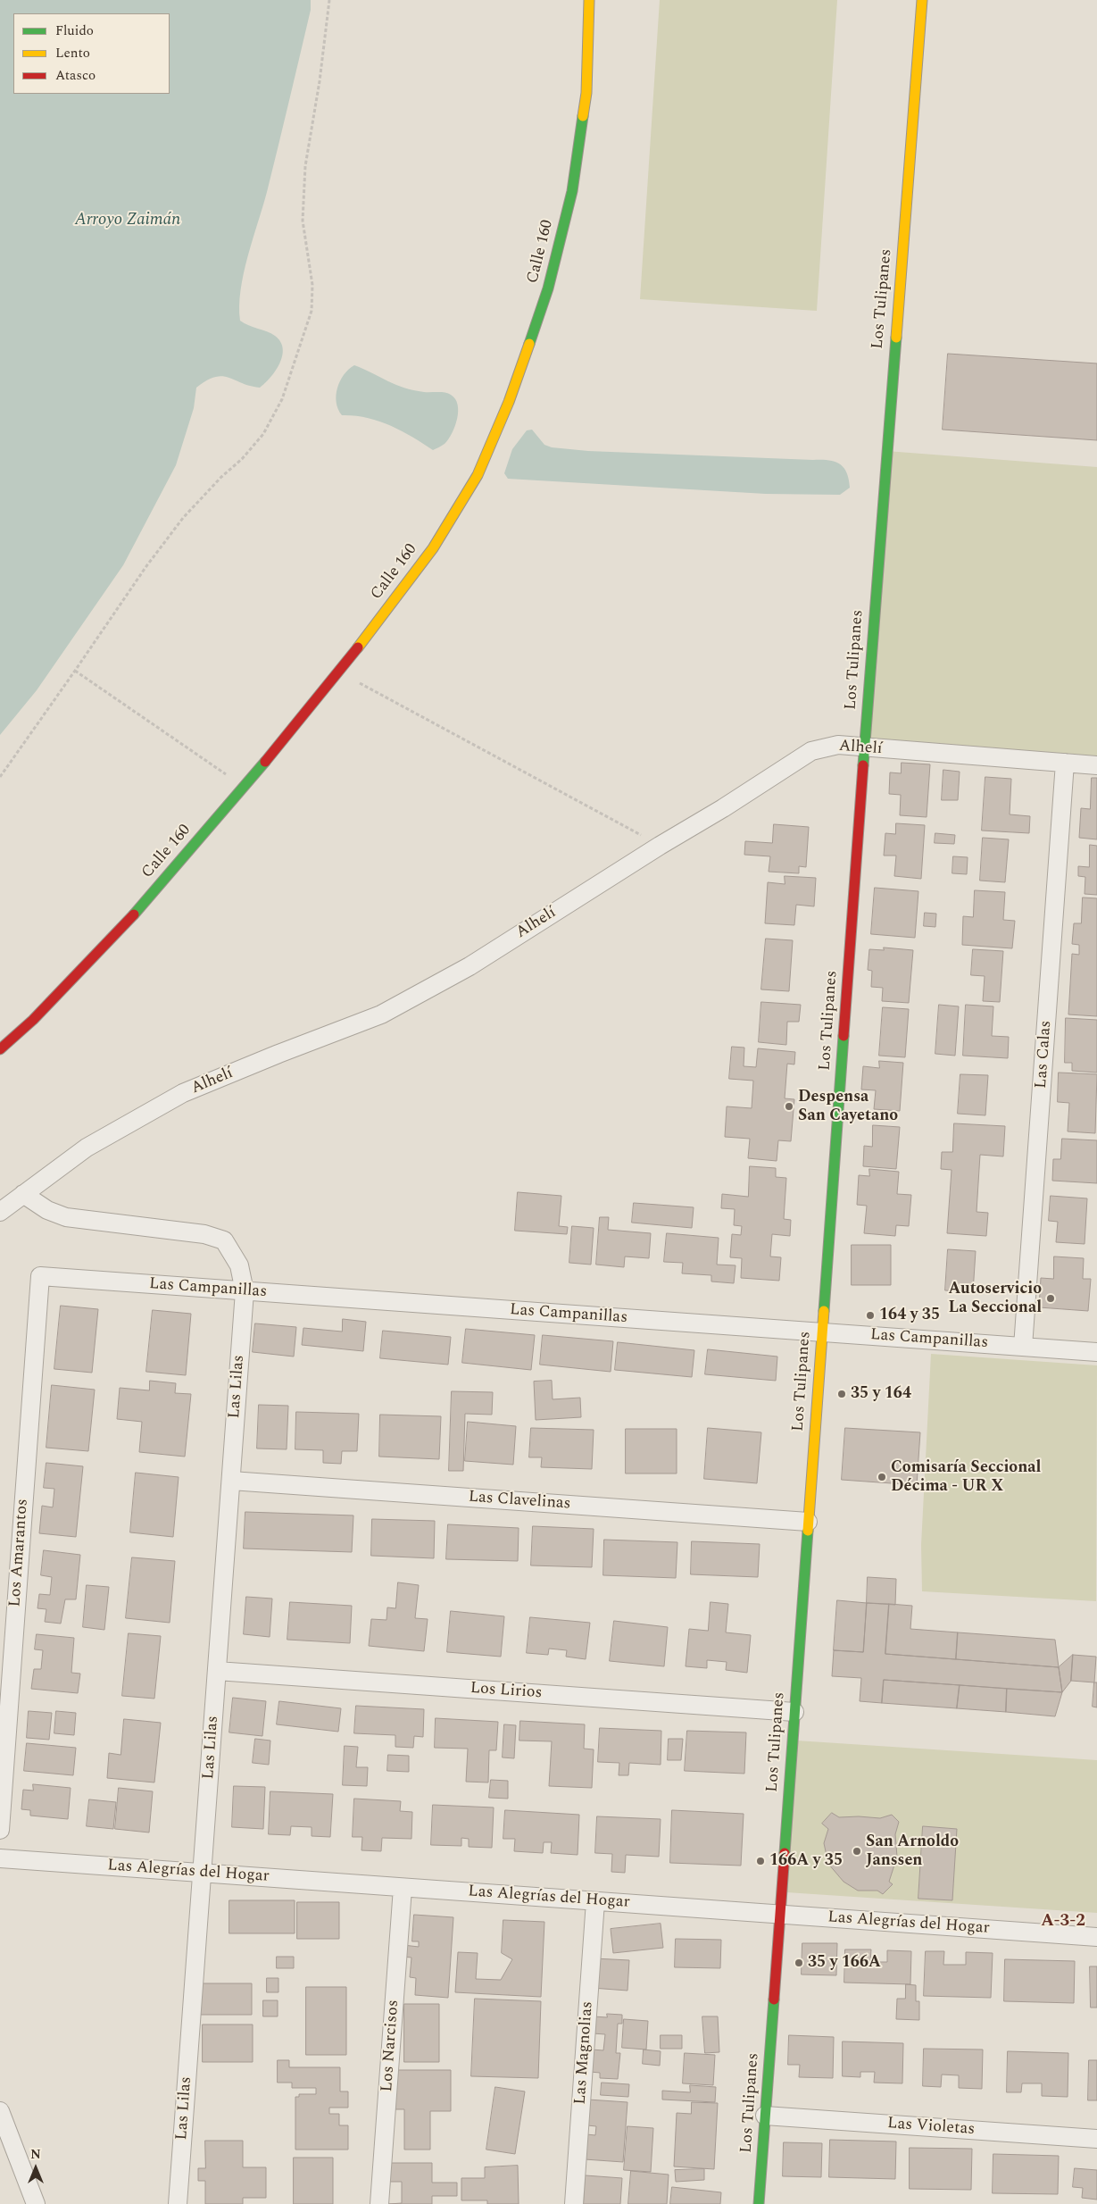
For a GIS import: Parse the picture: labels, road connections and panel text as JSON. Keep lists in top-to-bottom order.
{
  "streets": {
    "street": [
      "Calle 160",
      "Los Tulipanes",
      "Alhelí",
      "Las Calas",
      "Las Campanillas",
      "Las Lilas",
      "Las Clavelinas",
      "Los Amarantos",
      "Los Lirios",
      "Las Alegrías del Hogar",
      "Los Narcisos",
      "Las Magnolias",
      "Las Violetas"
    ]
  },
  "crossings": [
    ["Los Tulipanes", "Alhelí"],
    ["Los Tulipanes", "Las Campanillas"],
    ["Los Tulipanes", "Las Clavelinas"],
    ["Los Tulipanes", "Los Lirios"],
    ["Los Tulipanes", "Las Alegrías del Hogar"],
    ["Los Tulipanes", "Las Violetas"],
    ["Alhelí", "Las Calas"],
    ["Alhelí", "Las Lilas"],
    ["Las Calas", "Las Campanillas"],
    ["Las Campanillas", "Las Lilas"],
    ["Las Campanillas", "Los Amarantos"],
    ["Las Lilas", "Las Clavelinas"],
    ["Las Lilas", "Los Lirios"],
    ["Las Lilas", "Las Alegrías del Hogar"],
    ["Las Alegrías del Hogar", "Los Narcisos"],
    ["Las Alegrías del Hogar", "Las Magnolias"]
  ],
  "districts": ["A-3-2"],
  "water": ["Arroyo Zaimán"],
  "places": [
    "Despensa San Cayetano",
    "Autoservicio La Seccional",
    "164 y 35",
    "35 y 164",
    "Comisaría Seccional Décima - UR X",
    "San Arnoldo Janssen",
    "166A y 35",
    "35 y 166A"
  ],
  "legend": ["Fluido", "Lento", "Atasco"],
  "north": "top"
}
